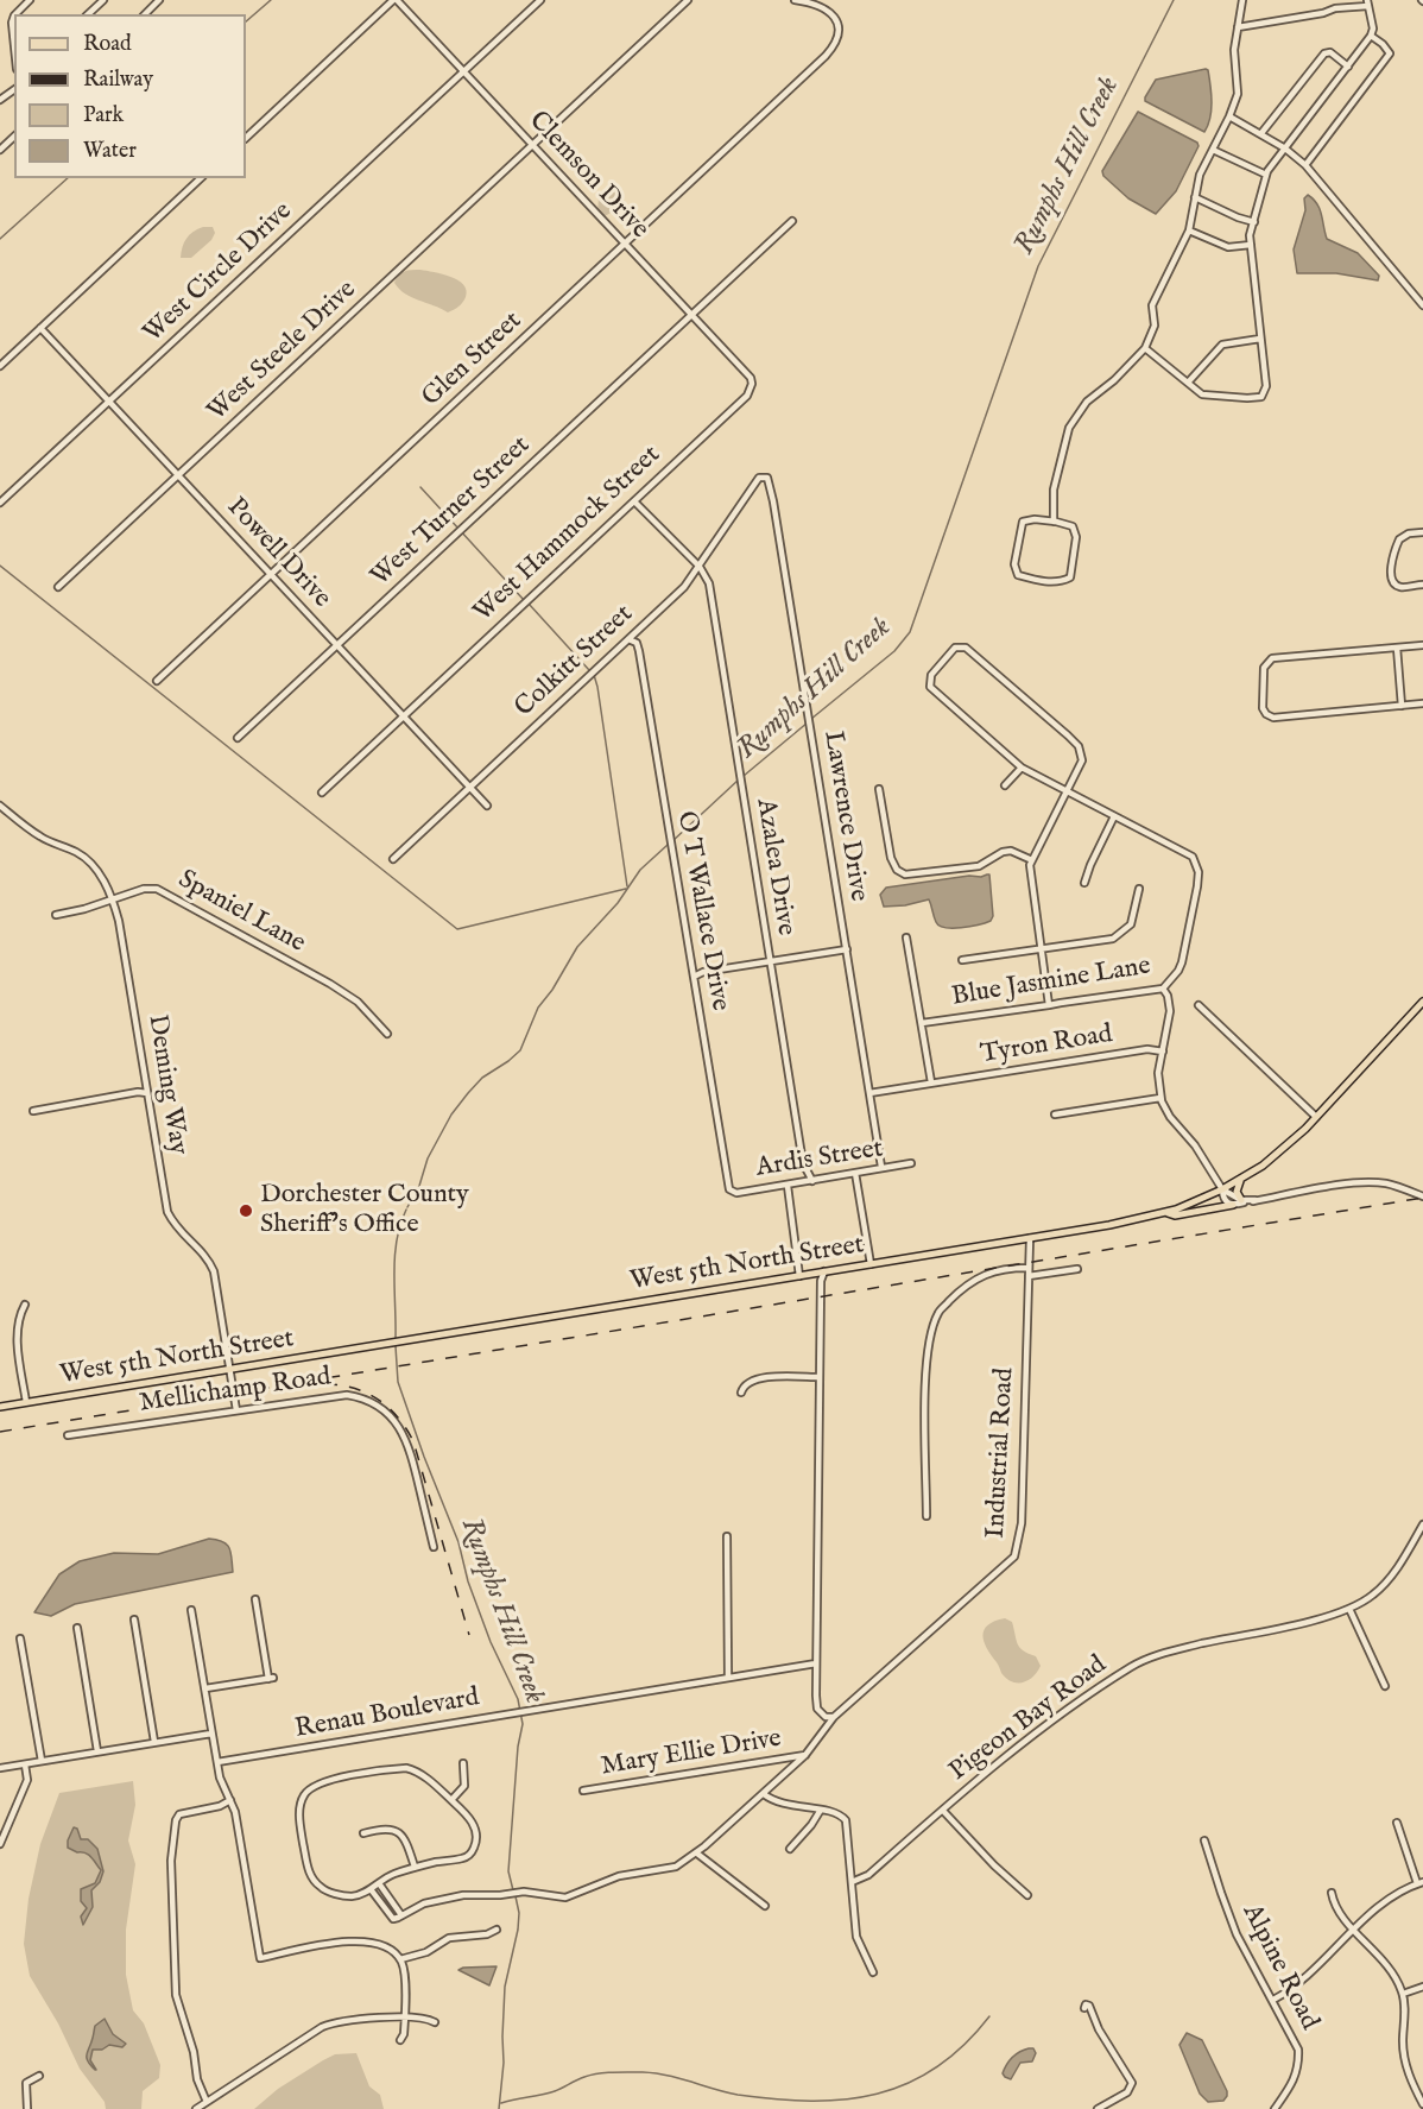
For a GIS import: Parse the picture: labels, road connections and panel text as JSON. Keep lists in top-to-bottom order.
{
  "streets": {
    "main road": ["West 5th North Street"],
    "street": [
      "Clemson Drive",
      "West Circle Drive",
      "West Steele Drive",
      "Glen Street",
      "West Turner Street",
      "West Hammock Street",
      "Powell Drive",
      "Colkitt Street",
      "Lawrence Drive",
      "Azalea Drive",
      "O T Wallace Drive",
      "Spaniel Lane",
      "Blue Jasmine Lane",
      "Tyron Road",
      "Deming Way",
      "Ardis Street",
      "Mellichamp Road",
      "Industrial Road",
      "Renau Boulevard",
      "Pigeon Bay Road",
      "Mary Ellie Drive",
      "Alpine Road"
    ]
  },
  "crossings": [
    ["Clemson Drive", "West Circle Drive"],
    ["Clemson Drive", "West Steele Drive"],
    ["Clemson Drive", "Glen Street"],
    ["Clemson Drive", "West Turner Street"],
    ["Clemson Drive", "West Hammock Street"],
    ["West Circle Drive", "Powell Drive"],
    ["West Steele Drive", "Powell Drive"],
    ["Glen Street", "Powell Drive"],
    ["West Turner Street", "Powell Drive"],
    ["West Hammock Street", "Powell Drive"],
    ["West Hammock Street", "Azalea Drive"],
    ["Powell Drive", "Colkitt Street"],
    ["Colkitt Street", "Lawrence Drive"],
    ["Colkitt Street", "Azalea Drive"],
    ["Colkitt Street", "O T Wallace Drive"],
    ["Lawrence Drive", "Tyron Road"],
    ["Lawrence Drive", "Ardis Street"],
    ["Azalea Drive", "Ardis Street"],
    ["O T Wallace Drive", "Ardis Street"],
    ["Spaniel Lane", "Deming Way"],
    ["Deming Way", "West 5th North Street"],
    ["Deming Way", "Mellichamp Road"],
    ["West 5th North Street", "Industrial Road"],
    ["Industrial Road", "Mary Ellie Drive"]
  ],
  "water": ["Rumphs Hill Creek"],
  "places": ["Dorchester County Sheriff's Office"],
  "legend": [
    "Road",
    "Railway",
    "Park",
    "Water"
  ]
}
